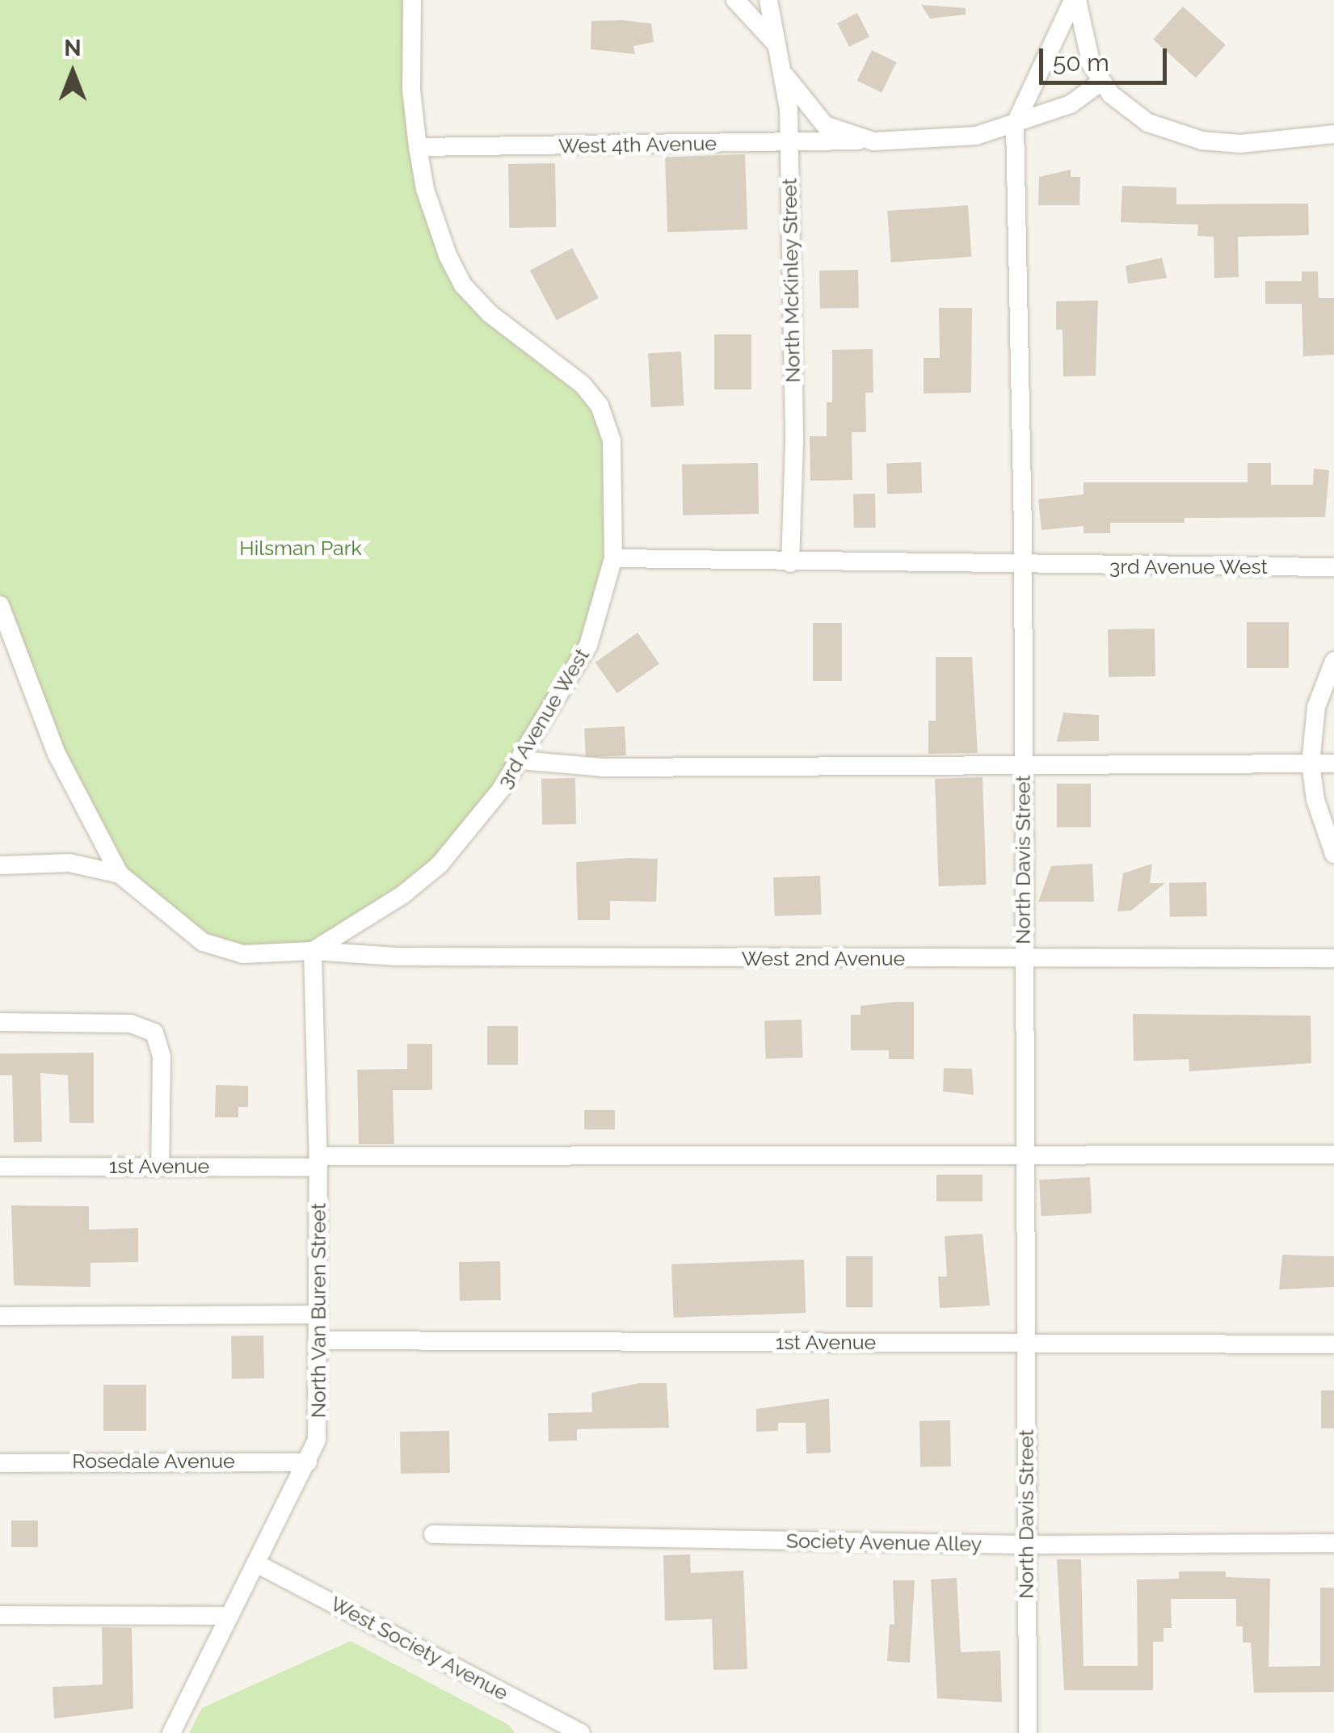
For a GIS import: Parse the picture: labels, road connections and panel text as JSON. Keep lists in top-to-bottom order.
{
  "streets": {
    "street": [
      "West 4th Avenue",
      "North McKinley Street",
      "3rd Avenue West",
      "North Davis Street",
      "West 2nd Avenue",
      "1st Avenue",
      "North Van Buren Street",
      "Rosedale Avenue",
      "Society Avenue Alley",
      "West Society Avenue"
    ]
  },
  "crossings": [
    ["West 4th Avenue", "North McKinley Street"],
    ["West 4th Avenue", "North Davis Street"],
    ["North McKinley Street", "3rd Avenue West"],
    ["3rd Avenue West", "North Davis Street"],
    ["3rd Avenue West", "West 2nd Avenue"],
    ["3rd Avenue West", "North Van Buren Street"],
    ["North Davis Street", "West 2nd Avenue"],
    ["North Davis Street", "1st Avenue"],
    ["North Davis Street", "Society Avenue Alley"],
    ["West 2nd Avenue", "North Van Buren Street"],
    ["1st Avenue", "North Van Buren Street"],
    ["North Van Buren Street", "Rosedale Avenue"],
    ["North Van Buren Street", "West Society Avenue"]
  ],
  "parks": ["Hilsman Park"],
  "scale_bar": "50 m",
  "north": "top"
}
